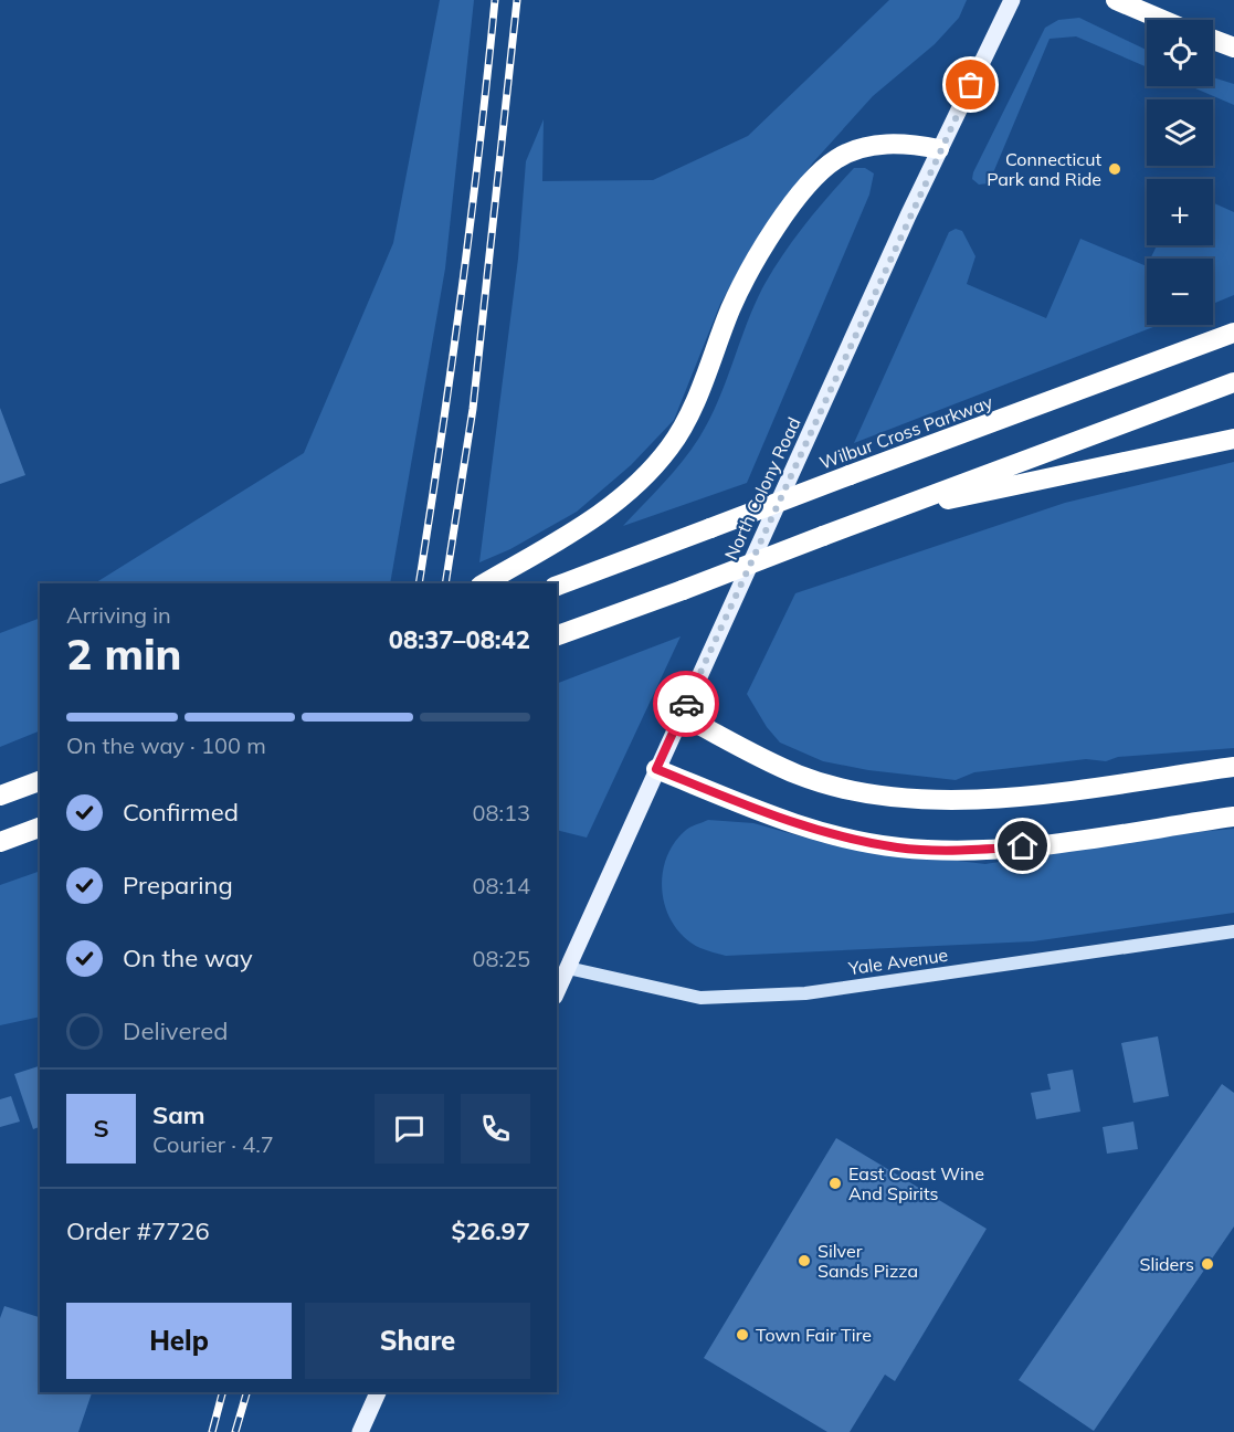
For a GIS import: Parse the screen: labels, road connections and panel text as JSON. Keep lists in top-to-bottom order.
{
  "streets": {
    "highway": ["Wilbur Cross Parkway"],
    "main road": ["North Colony Road"],
    "street": ["Yale Avenue"]
  },
  "crossings": [
    ["North Colony Road", "Yale Avenue"]
  ],
  "places": [
    "Connecticut Park and Ride",
    "East Coast Wine And Spirits",
    "Silver Sands Pizza",
    "Sliders",
    "Town Fair Tire"
  ],
  "page": {
    "map_buttons": ["+", "−"],
    "heading": ["2 min", "Arriving in", "08:37–08:42"],
    "panel": [
      "Sam",
      "Courier · 4.7",
      "Order #7726",
      "$26.97"
    ],
    "bar": "On the way · 100 m",
    "list": [
      ["Confirmed", "08:13"],
      ["Preparing", "08:14"],
      ["On the way", "08:25"],
      "Delivered"
    ],
    "round": "S",
    "buttons": ["Help", "Share"]
  }
}
